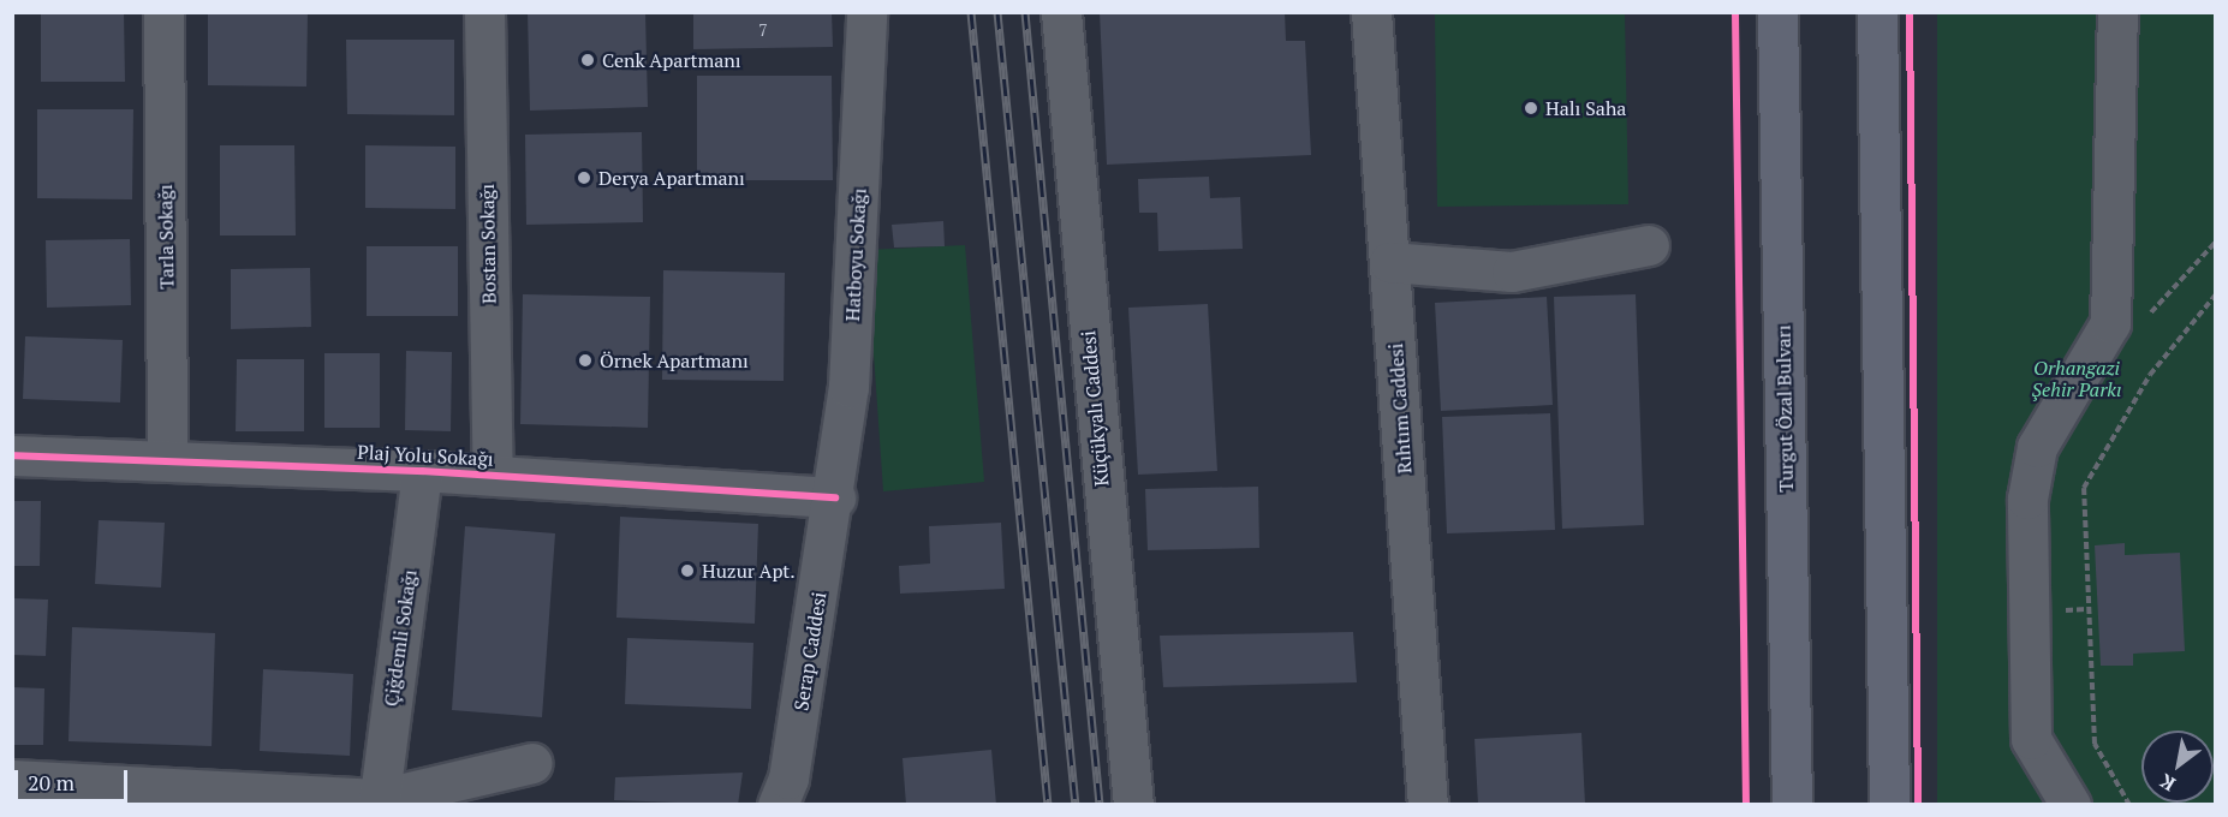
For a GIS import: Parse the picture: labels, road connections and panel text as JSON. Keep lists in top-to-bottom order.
{
  "streets": {
    "highway": ["Turgut Özal Bulvarı"],
    "street": [
      "Tarla Sokağı",
      "Bostan Sokağı",
      "Hatboyu Sokağı",
      "Küçükyalı Caddesi",
      "Rıhtım Caddesi",
      "Plaj Yolu Sokağı",
      "Çiğdemli Sokağı",
      "Serap Caddesi"
    ]
  },
  "crossings": [
    ["Tarla Sokağı", "Plaj Yolu Sokağı"],
    ["Bostan Sokağı", "Plaj Yolu Sokağı"],
    ["Hatboyu Sokağı", "Plaj Yolu Sokağı"],
    ["Hatboyu Sokağı", "Serap Caddesi"],
    ["Plaj Yolu Sokağı", "Çiğdemli Sokağı"],
    ["Plaj Yolu Sokağı", "Serap Caddesi"]
  ],
  "parks": ["Orhangazi Şehir Parkı"],
  "places": [
    "Cenk Apartmanı",
    "Halı Saha",
    "Derya Apartmanı",
    "Örnek Apartmanı",
    "Huzur Apt."
  ],
  "house_numbers": ["7"],
  "scale_bar": "20 m",
  "north": "bottom left"
}
